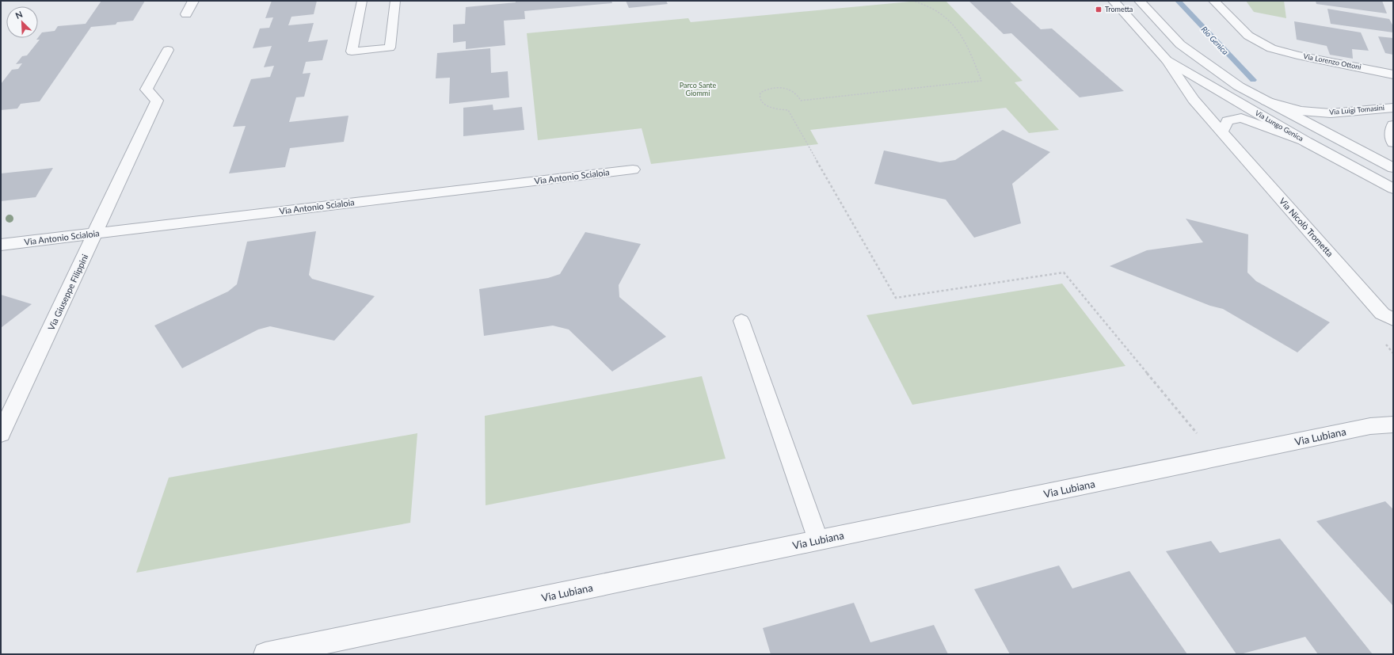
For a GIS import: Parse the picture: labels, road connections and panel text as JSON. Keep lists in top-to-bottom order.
{
  "streets": {
    "street": [
      "Via Lorenzo Ottoni",
      "Via Luigi Tomasini",
      "Via Lungo Genica",
      "Via Antonio Scialoia",
      "Via Nicolò Trometta",
      "Via Giuseppe Filippini",
      "Via Lubiana"
    ]
  },
  "crossings": [
    ["Via Luigi Tomasini", "Via Lungo Genica"],
    ["Via Lungo Genica", "Via Nicolò Trometta"],
    ["Via Antonio Scialoia", "Via Giuseppe Filippini"]
  ],
  "water": ["Rio Genica"],
  "parks": ["Parco Sante Giommi"],
  "places": {
    "transit": ["Trometta"]
  },
  "north": "top left"
}
